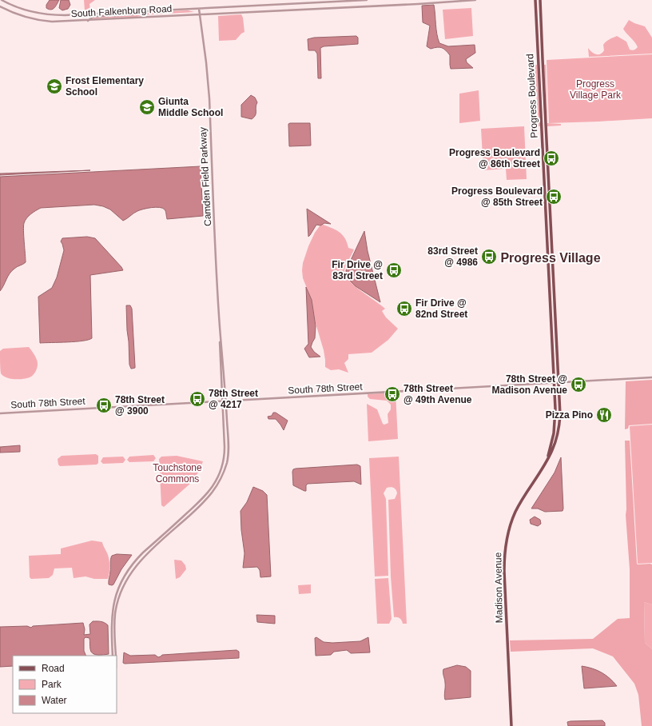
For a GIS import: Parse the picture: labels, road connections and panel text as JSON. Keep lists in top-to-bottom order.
{
  "streets": {
    "main road": ["Progress Boulevard", "Madison Avenue"],
    "street": ["South Falkenburg Road", "Camden Field Parkway", "South 78th Street"]
  },
  "crossings": [
    ["South Falkenburg Road", "Camden Field Parkway"],
    ["Progress Boulevard", "South 78th Street"],
    ["Progress Boulevard", "Madison Avenue"],
    ["Camden Field Parkway", "South 78th Street"],
    ["South 78th Street", "Madison Avenue"]
  ],
  "districts": ["Progress Village"],
  "parks": ["Progress Village Park", "Touchstone Commons"],
  "places": {
    "school or university": ["Frost Elementary School", "Giunta Middle School"],
    "bus stop": [
      "Progress Boulevard @ 86th Street",
      "Progress Boulevard @ 85th Street",
      "83rd Street @ 4986",
      "Fir Drive @ 83rd Street",
      "Fir Drive @ 82nd Street",
      "78th Street @ Madison Avenue",
      "78th Street @ 49th Avenue",
      "78th Street @ 4217",
      "78th Street @ 3900"
    ],
    "restaurant": ["Pizza Pino"]
  },
  "legend": ["Road", "Park", "Water"]
}
